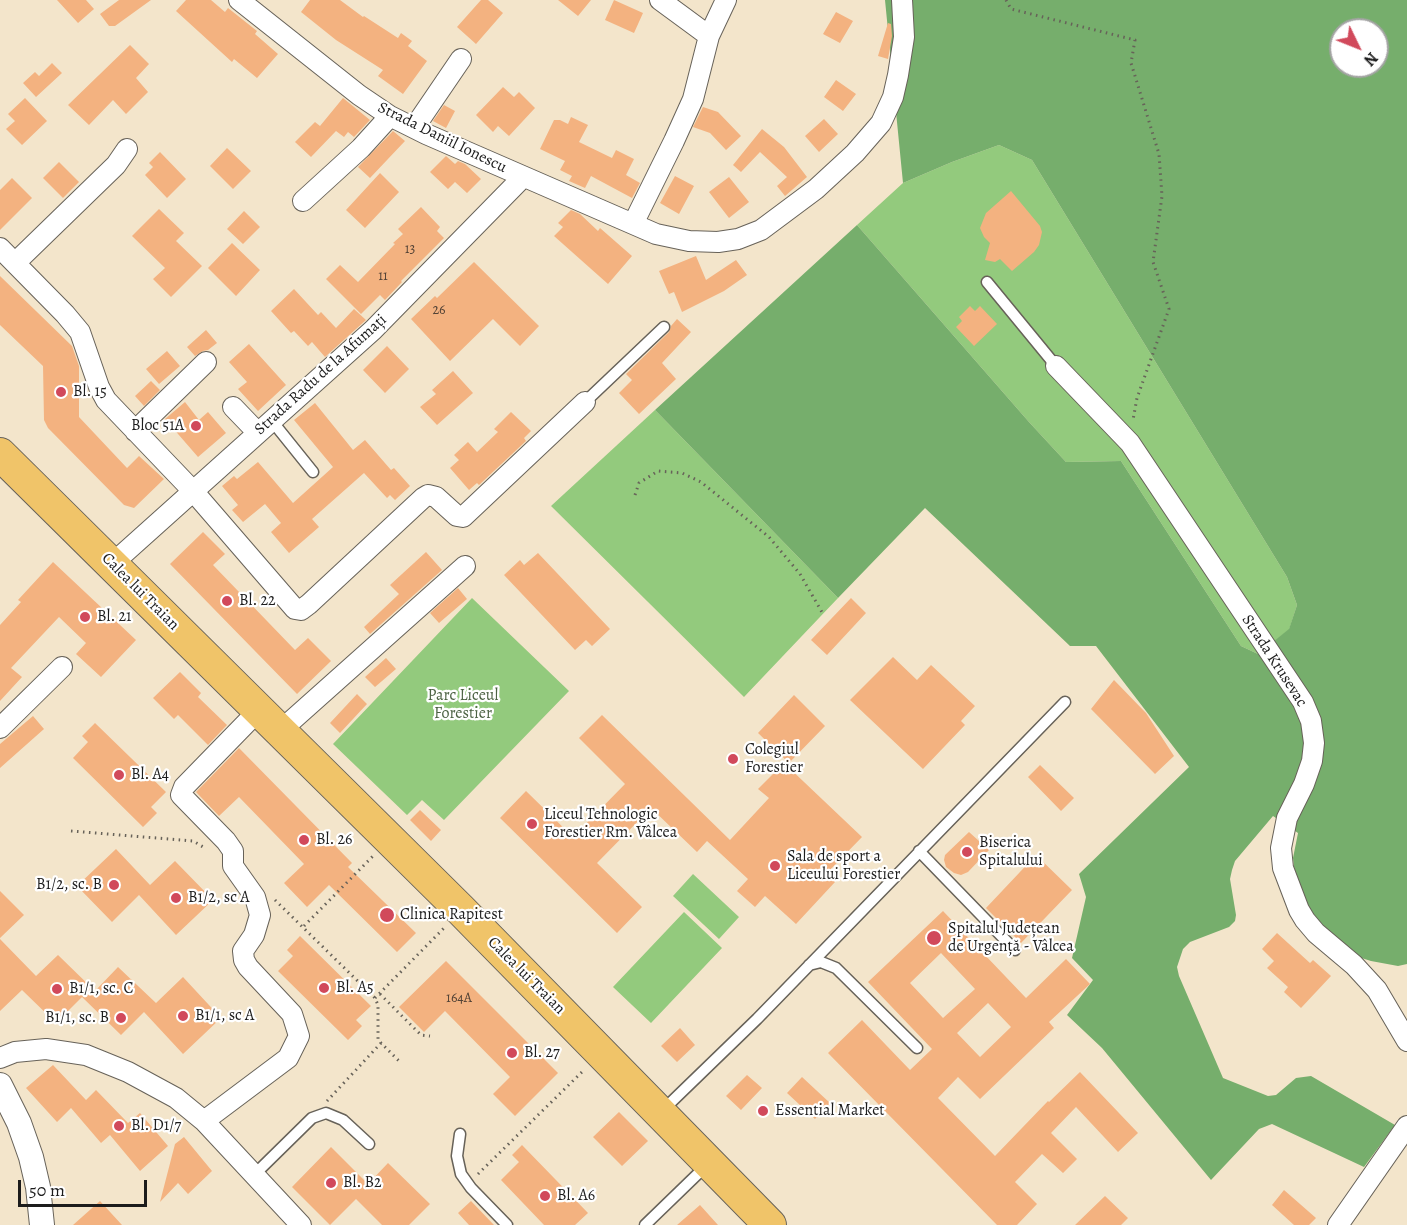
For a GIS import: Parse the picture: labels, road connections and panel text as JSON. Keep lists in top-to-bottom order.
{
  "streets": {
    "main road": ["Calea lui Traian"],
    "street": ["Strada Daniil Ionescu", "Strada Radu de la Afumați", "Strada Krusevac"]
  },
  "crossings": [
    ["Strada Daniil Ionescu", "Strada Radu de la Afumați"],
    ["Strada Radu de la Afumați", "Calea lui Traian"]
  ],
  "parks": ["Parc Liceul Forestier"],
  "places": [
    "Bl. 15",
    "Bloc 51A",
    "Bl. 22",
    "Bl. 21",
    "Colegiul Forestier",
    "Bl. A4",
    "Liceul Tehnologic Forestier Rm. Vâlcea",
    "Bl. 26",
    "Biserica Spitalului",
    "Sala de sport a Liceului Forestier",
    "B1/2, sc. B",
    "B1/2, sc A",
    "Clinica Rapitest",
    "Spitalul Județean de Urgență - Vâlcea",
    "Bl. A5",
    "B1/1, sc. C",
    "B1/1, sc A",
    "B1/1, sc. B",
    "Bl. 27",
    "Essential Market",
    "Bl. D1/7",
    "Bl. B2",
    "Bl. A6"
  ],
  "house_numbers": [
    "13",
    "11",
    "26",
    "164A"
  ],
  "scale_bar": "50 m",
  "north": "bottom right"
}
